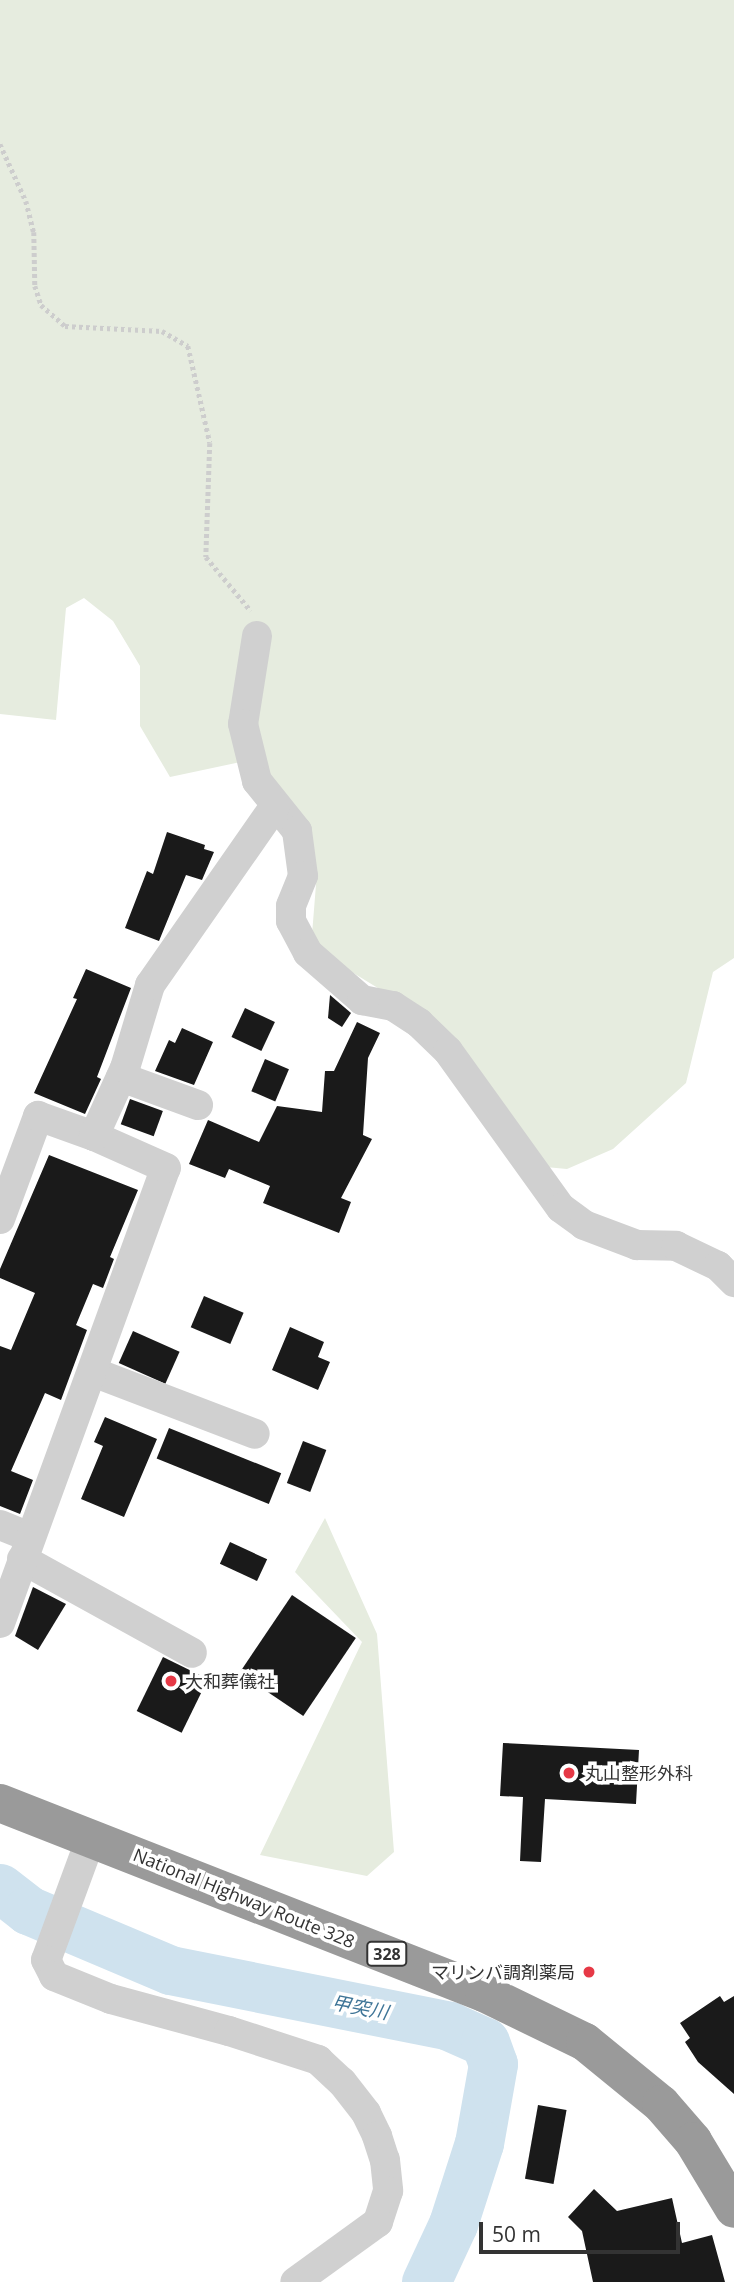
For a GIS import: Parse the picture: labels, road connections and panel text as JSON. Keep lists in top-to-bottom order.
{
  "streets": {
    "highway": ["National Highway Route 328", "328"]
  },
  "water": ["甲突川"],
  "places": ["大和葬儀社", "丸山整形外科", "マリンバ調剤薬局"],
  "scale_bar": "50 m"
}
